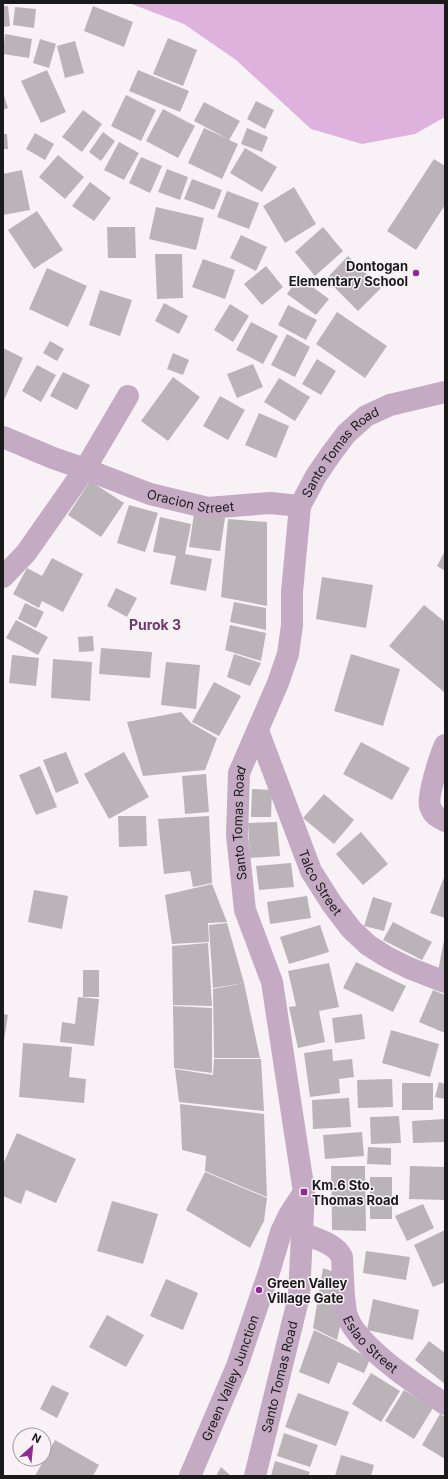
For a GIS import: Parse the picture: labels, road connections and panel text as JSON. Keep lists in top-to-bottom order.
{
  "streets": {
    "street": [
      "Santo Tomas Road",
      "Oracion Street",
      "Talco Street",
      "Eslao Street",
      "Green Valley Junction"
    ]
  },
  "crossings": [
    ["Santo Tomas Road", "Oracion Street"],
    ["Santo Tomas Road", "Talco Street"],
    ["Santo Tomas Road", "Eslao Street"],
    ["Santo Tomas Road", "Green Valley Junction"]
  ],
  "districts": ["Purok 3"],
  "places": {
    "other": ["Dontogan Elementary School", "Green Valley Village Gate"],
    "transit": ["Km.6 Sto. Thomas Road"]
  },
  "north": "top right"
}
